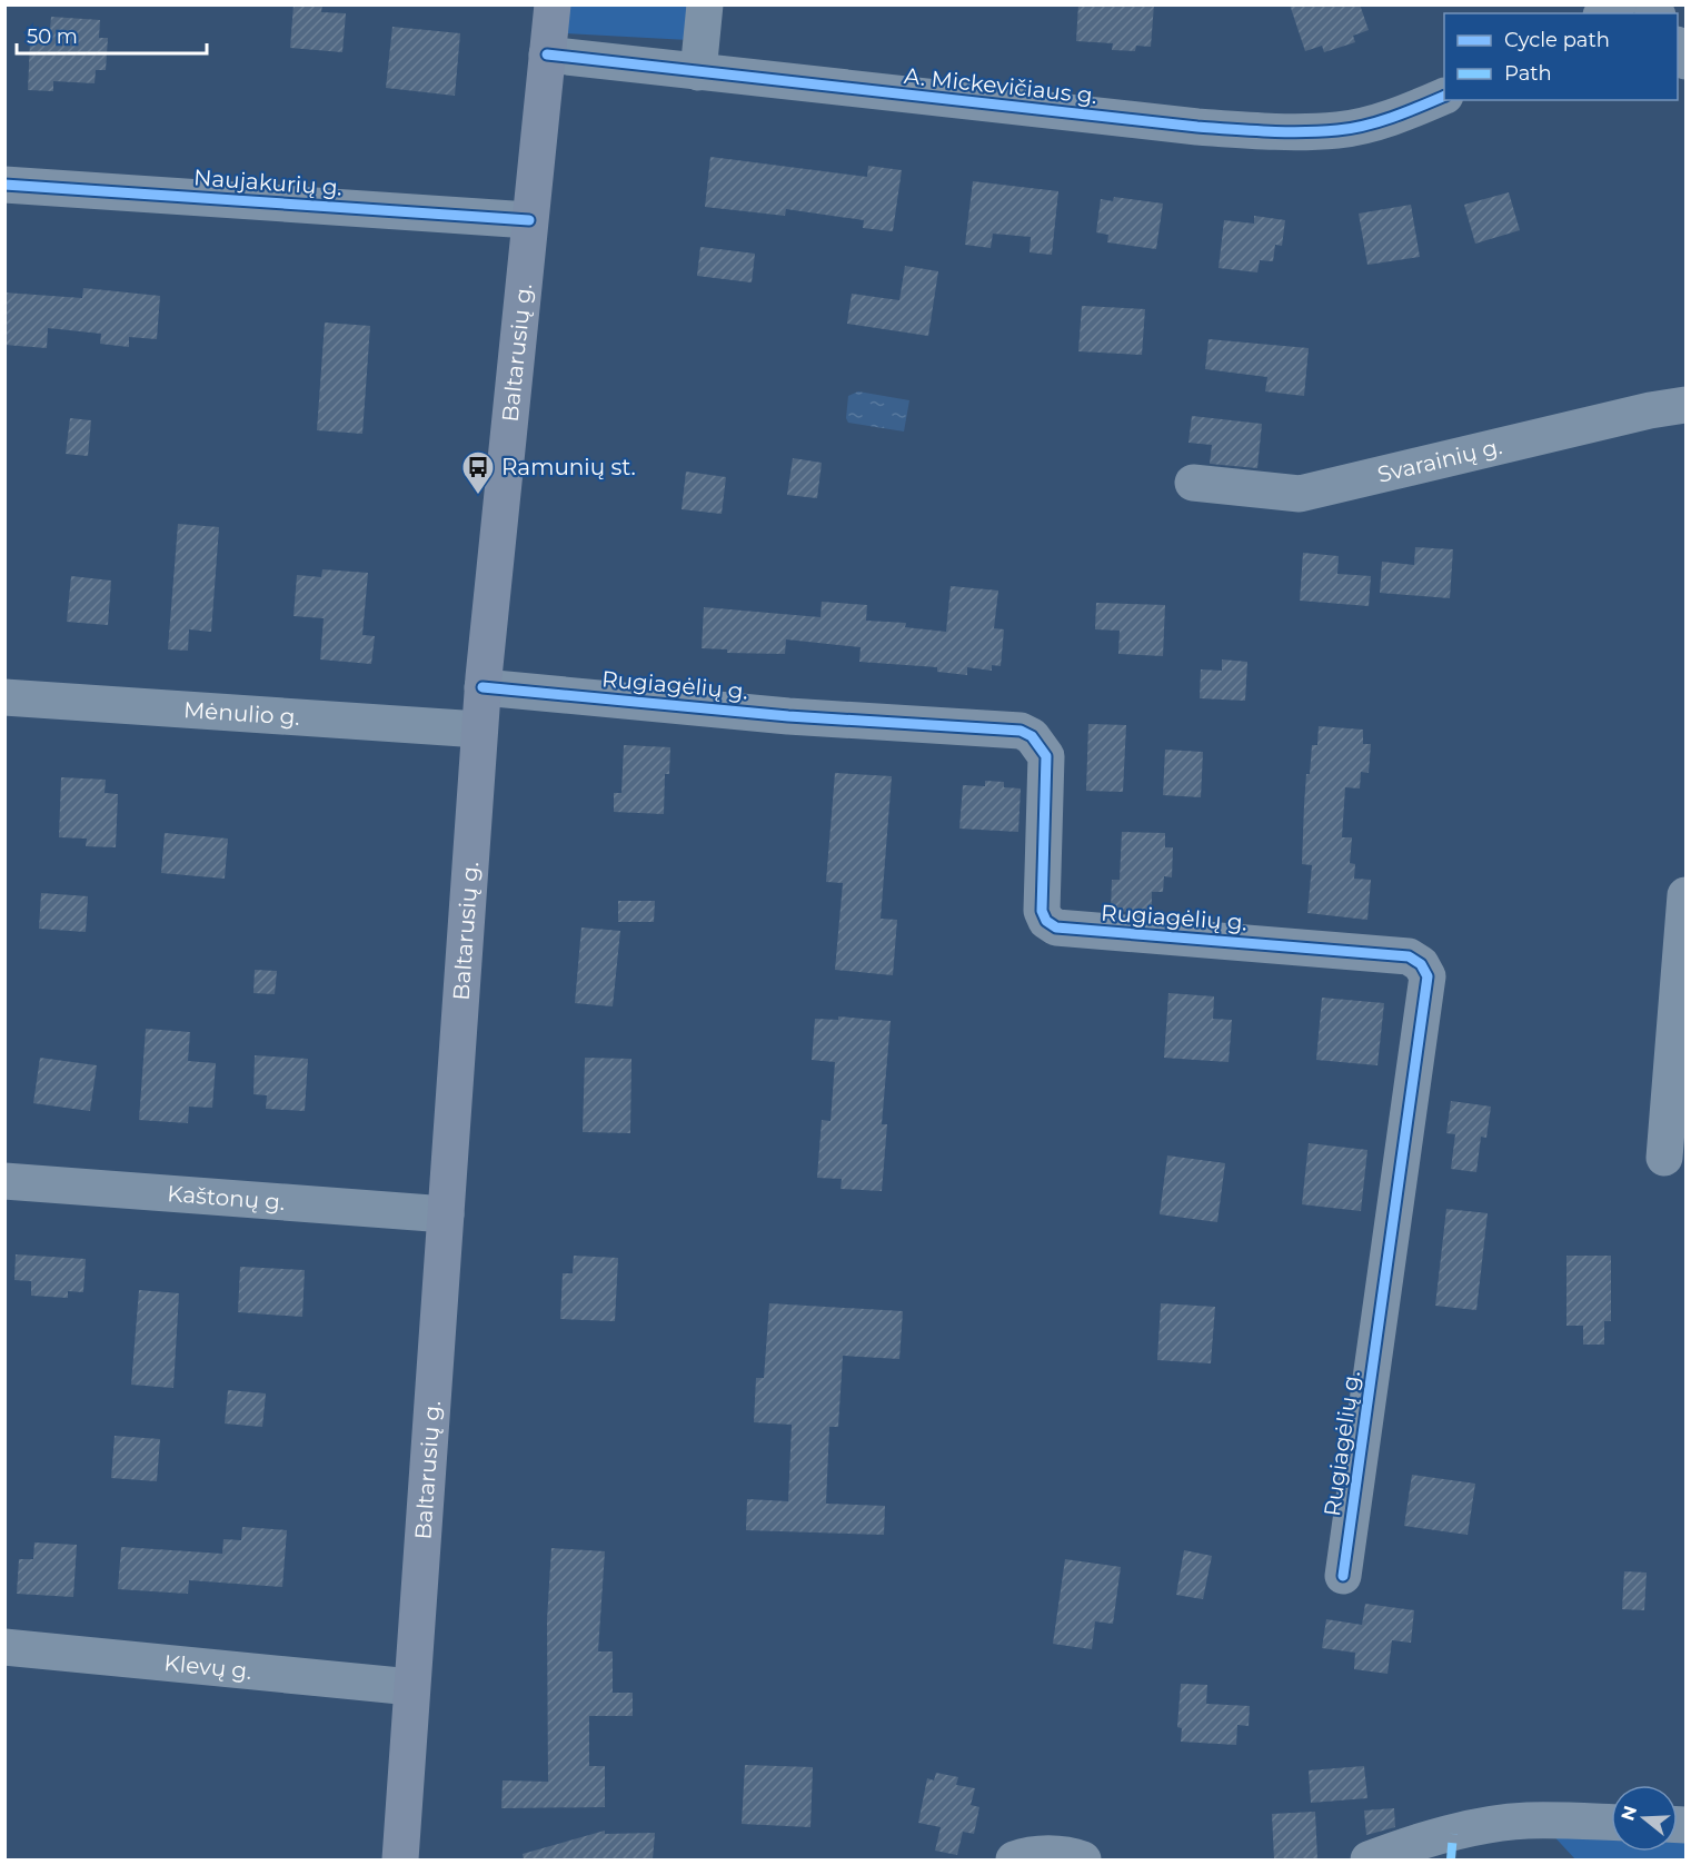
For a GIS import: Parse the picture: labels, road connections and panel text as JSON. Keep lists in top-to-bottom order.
{
  "streets": {
    "main road": ["Baltarusių g."],
    "street": [
      "A. Mickevičiaus g.",
      "Naujakurių g.",
      "Svarainių g.",
      "Rugiagėlių g.",
      "Mėnulio g.",
      "Kaštonų g.",
      "Klevų g."
    ]
  },
  "crossings": [
    ["A. Mickevičiaus g.", "Baltarusių g."],
    ["Naujakurių g.", "Baltarusių g."],
    ["Baltarusių g.", "Rugiagėlių g."],
    ["Baltarusių g.", "Mėnulio g."],
    ["Baltarusių g.", "Kaštonų g."],
    ["Baltarusių g.", "Klevų g."]
  ],
  "places": {
    "bus stop": ["Ramunių st."]
  },
  "legend": ["Cycle path", "Path"],
  "scale_bar": "50 m",
  "north": "left"
}
